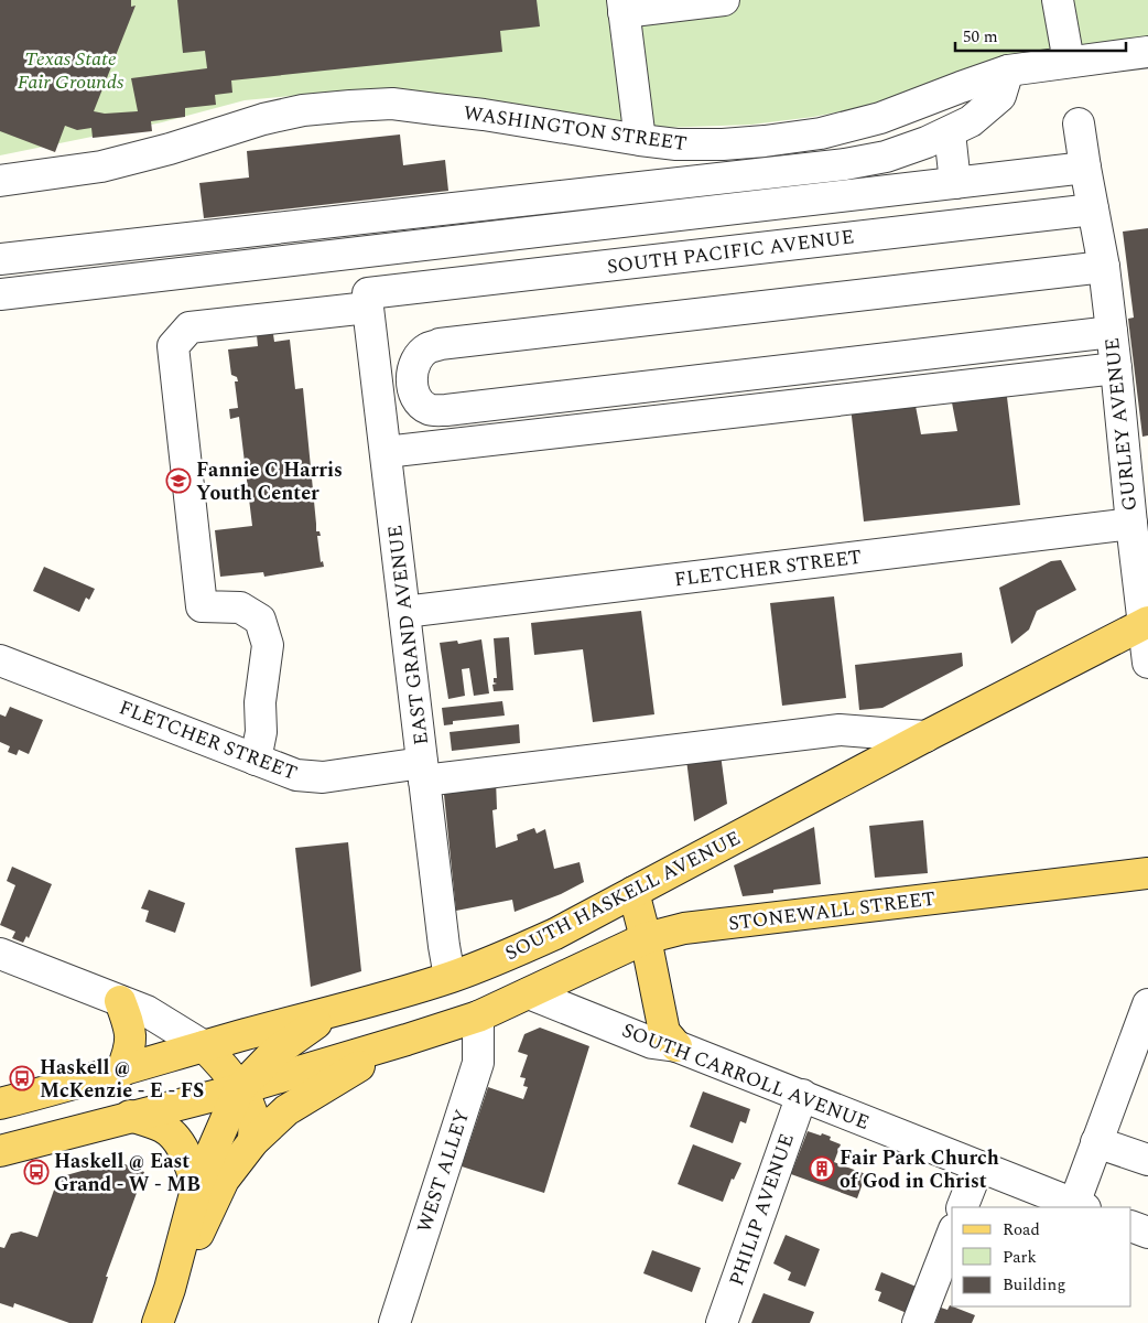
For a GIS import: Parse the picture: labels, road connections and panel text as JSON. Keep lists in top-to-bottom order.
{
  "streets": {
    "main road": ["SOUTH HASKELL AVENUE", "STONEWALL STREET"],
    "street": [
      "WASHINGTON STREET",
      "SOUTH PACIFIC AVENUE",
      "GURLEY AVENUE",
      "FLETCHER STREET",
      "EAST GRAND AVENUE",
      "SOUTH CARROLL AVENUE",
      "WEST ALLEY",
      "PHILIP AVENUE"
    ]
  },
  "crossings": [
    ["SOUTH PACIFIC AVENUE", "GURLEY AVENUE"],
    ["SOUTH PACIFIC AVENUE", "FLETCHER STREET"],
    ["SOUTH PACIFIC AVENUE", "EAST GRAND AVENUE"],
    ["GURLEY AVENUE", "FLETCHER STREET"],
    ["GURLEY AVENUE", "SOUTH HASKELL AVENUE"],
    ["FLETCHER STREET", "EAST GRAND AVENUE"],
    ["FLETCHER STREET", "SOUTH HASKELL AVENUE"],
    ["EAST GRAND AVENUE", "SOUTH HASKELL AVENUE"],
    ["STONEWALL STREET", "SOUTH CARROLL AVENUE"],
    ["SOUTH CARROLL AVENUE", "PHILIP AVENUE"]
  ],
  "parks": ["Texas State Fair Grounds"],
  "places": {
    "school or university": ["Fannie C Harris Youth Center"],
    "bus stop": ["Haskell @ McKenzie - E - FS", "Haskell @ East Grand - W - MB"],
    "building": ["Fair Park Church of God in Christ"]
  },
  "legend": ["Road", "Park", "Building"],
  "scale_bar": "50 m"
}
